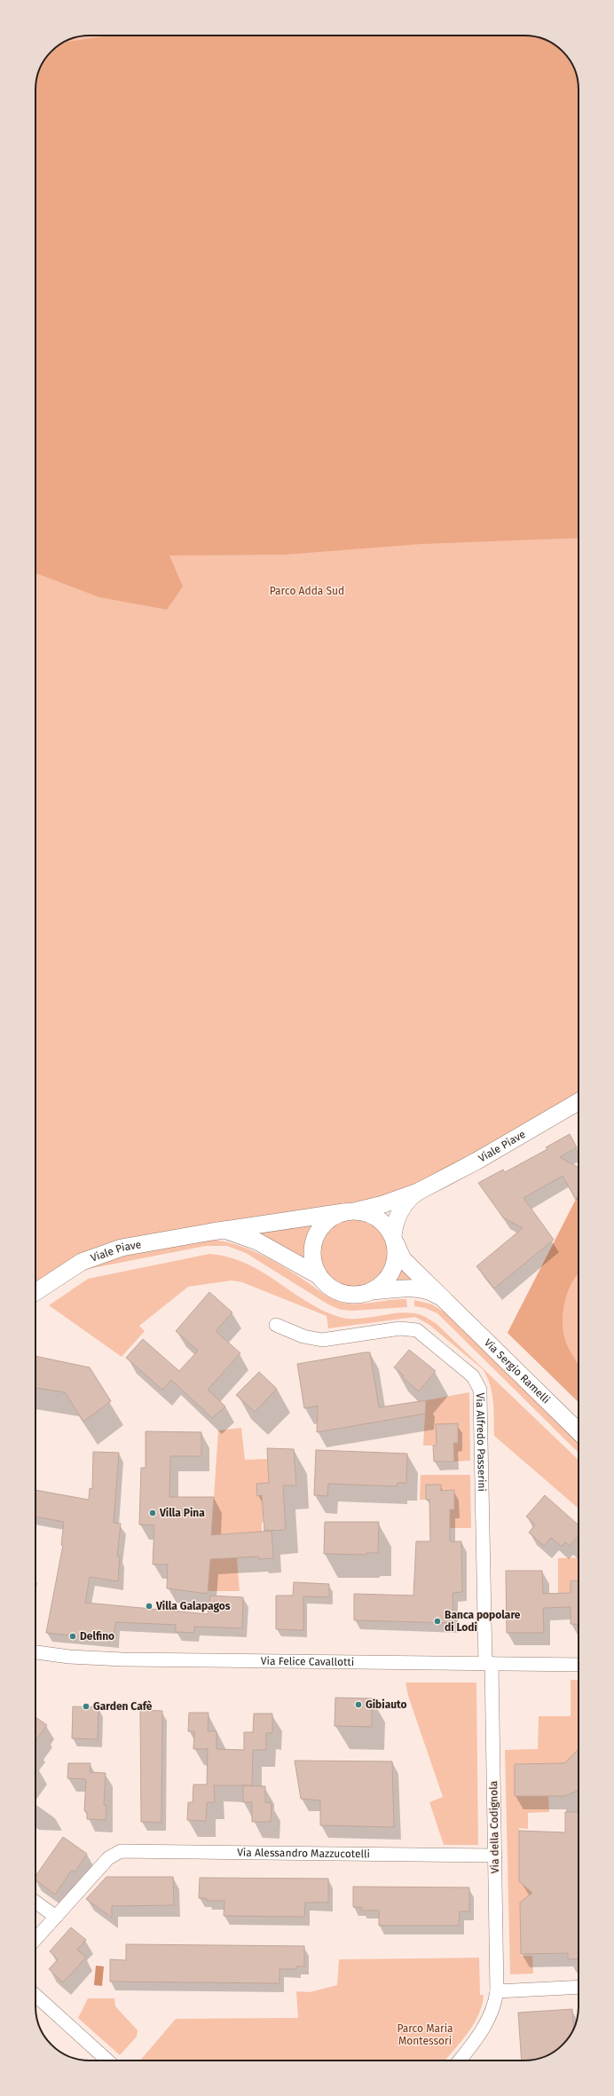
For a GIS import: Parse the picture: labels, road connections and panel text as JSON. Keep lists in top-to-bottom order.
{
  "streets": {
    "street": [
      "Viale Piave",
      "Via Sergio Ramelli",
      "Via Alfredo Passerini",
      "Via Felice Cavallotti",
      "Via della Codignola",
      "Via Alessandro Mazzucotelli"
    ]
  },
  "crossings": [
    ["Viale Piave", "Via Sergio Ramelli"],
    ["Via Alfredo Passerini", "Via Felice Cavallotti"],
    ["Via Alfredo Passerini", "Via della Codignola"],
    ["Via Felice Cavallotti", "Via della Codignola"],
    ["Via della Codignola", "Via Alessandro Mazzucotelli"]
  ],
  "parks": ["Parco Adda Sud", "Parco Maria Montessori"],
  "places": [
    "Villa Pina",
    "Villa Galapagos",
    "Banca popolare di Lodi",
    "Delfino",
    "Gibiauto",
    "Garden Cafè"
  ]
}
